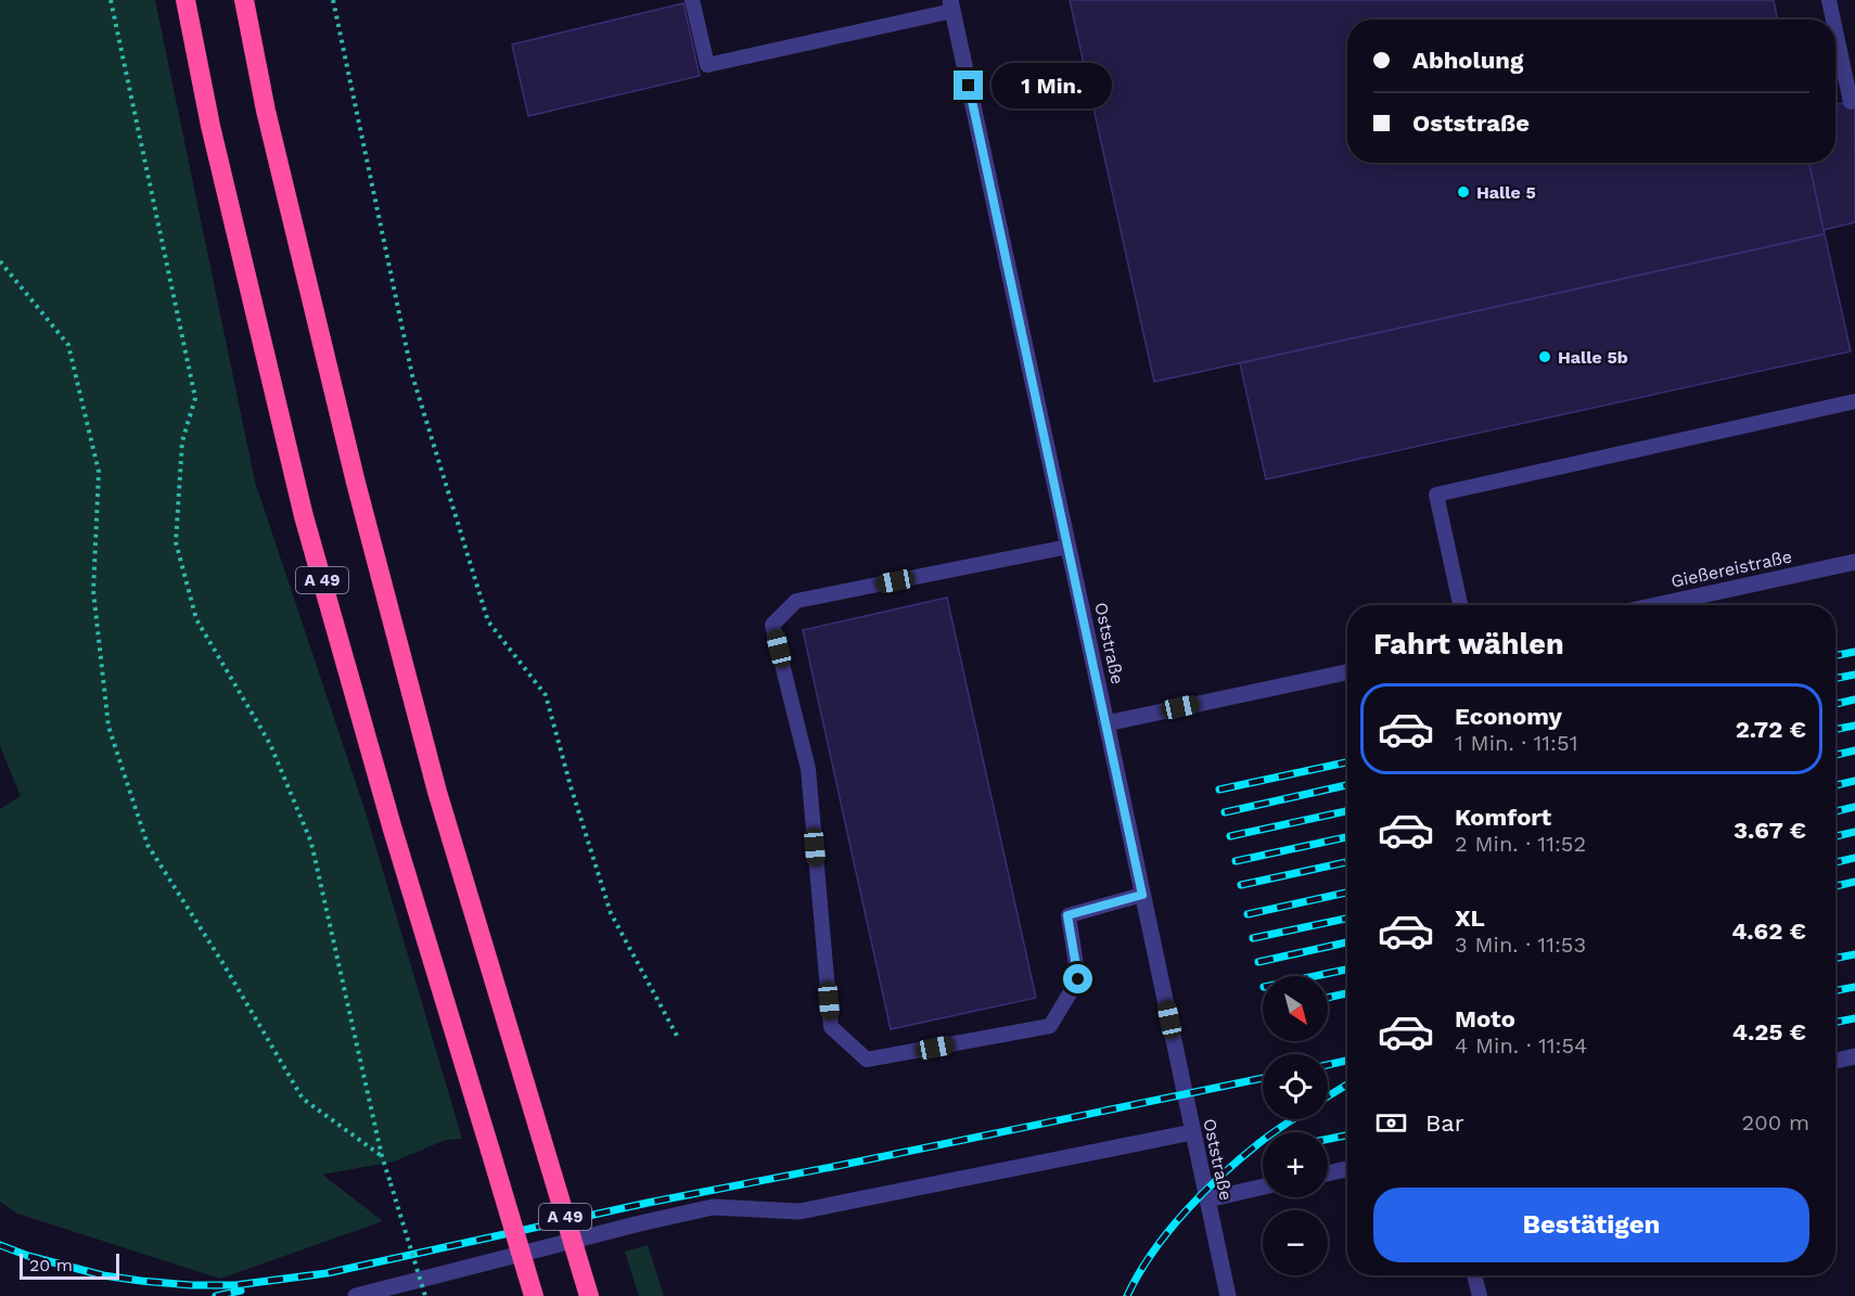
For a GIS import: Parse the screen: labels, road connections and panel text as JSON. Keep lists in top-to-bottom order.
{
  "streets": {
    "highway": ["A 49"],
    "street": ["Gießereistraße", "Oststraße"]
  },
  "places": ["Halle 5", "Halle 5b"],
  "scale_bar": "20 m",
  "north": "bottom right",
  "page": {
    "banner": ["Abholung", "Oststraße"],
    "bubble": "1 Min.",
    "heading": "Fahrt wählen",
    "list": [
      {
        "name": "Economy",
        "note": "1 Min. · 11:51",
        "value": "2.72 €"
      },
      {
        "name": "Komfort",
        "note": "2 Min. · 11:52",
        "value": "3.67 €"
      },
      {
        "name": "XL",
        "note": "3 Min. · 11:53",
        "value": "4.62 €"
      },
      {
        "name": "Moto",
        "note": "4 Min. · 11:54",
        "value": "4.25 €"
      }
    ],
    "map_buttons": ["+", "−"],
    "pay": ["Bar", "200 m"],
    "buttons": "Bestätigen",
    "scale": "20 m"
  }
}
